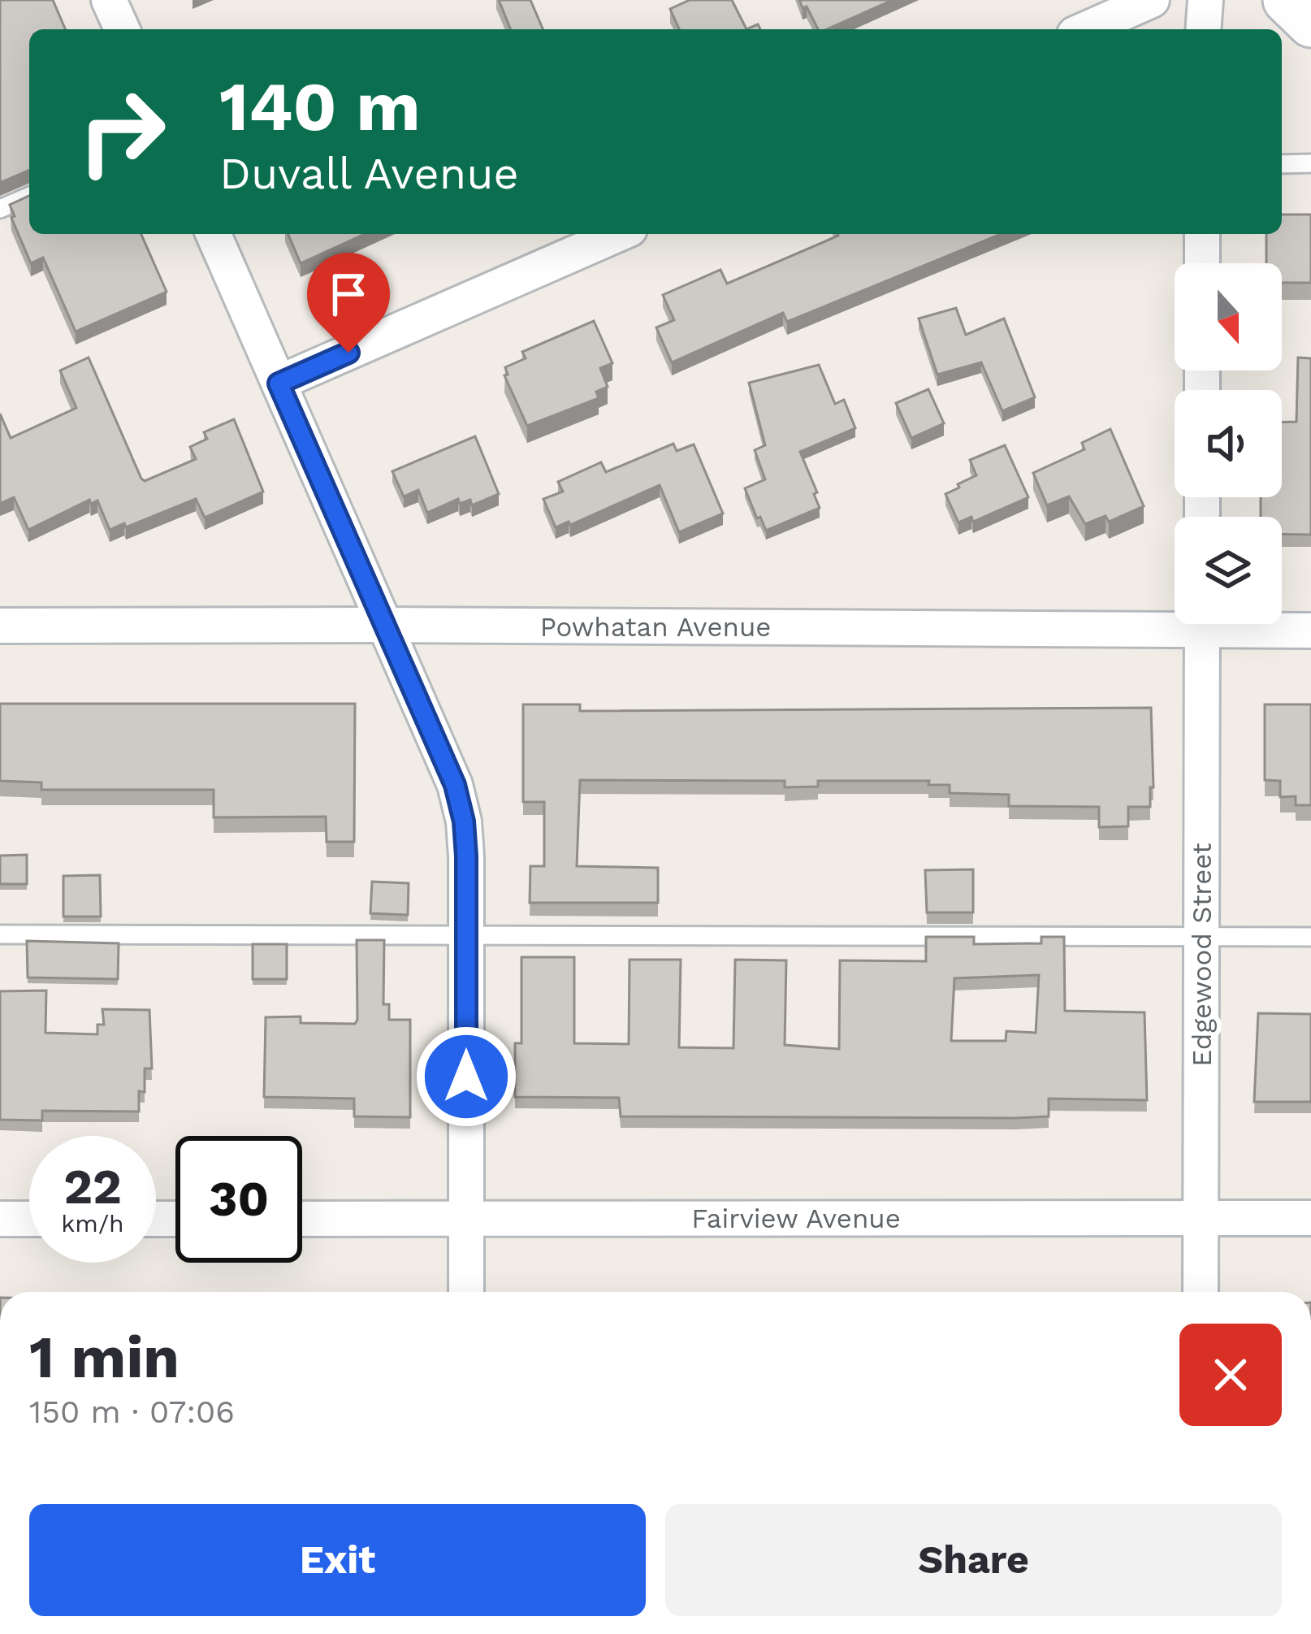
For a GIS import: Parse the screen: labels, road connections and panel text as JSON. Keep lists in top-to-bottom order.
{
  "streets": {
    "street": ["Powhatan Avenue", "Edgewood Street", "Fairview Avenue"]
  },
  "crossings": [
    ["Edgewood Street", "Fairview Avenue"]
  ],
  "north": "bottom",
  "page": {
    "turn": ["140 m", "Duvall Avenue"],
    "speed": "22 km/h",
    "limit": "30",
    "heading": ["1 min", "150 m · 07:06"],
    "buttons": ["Exit", "Share"]
  }
}
